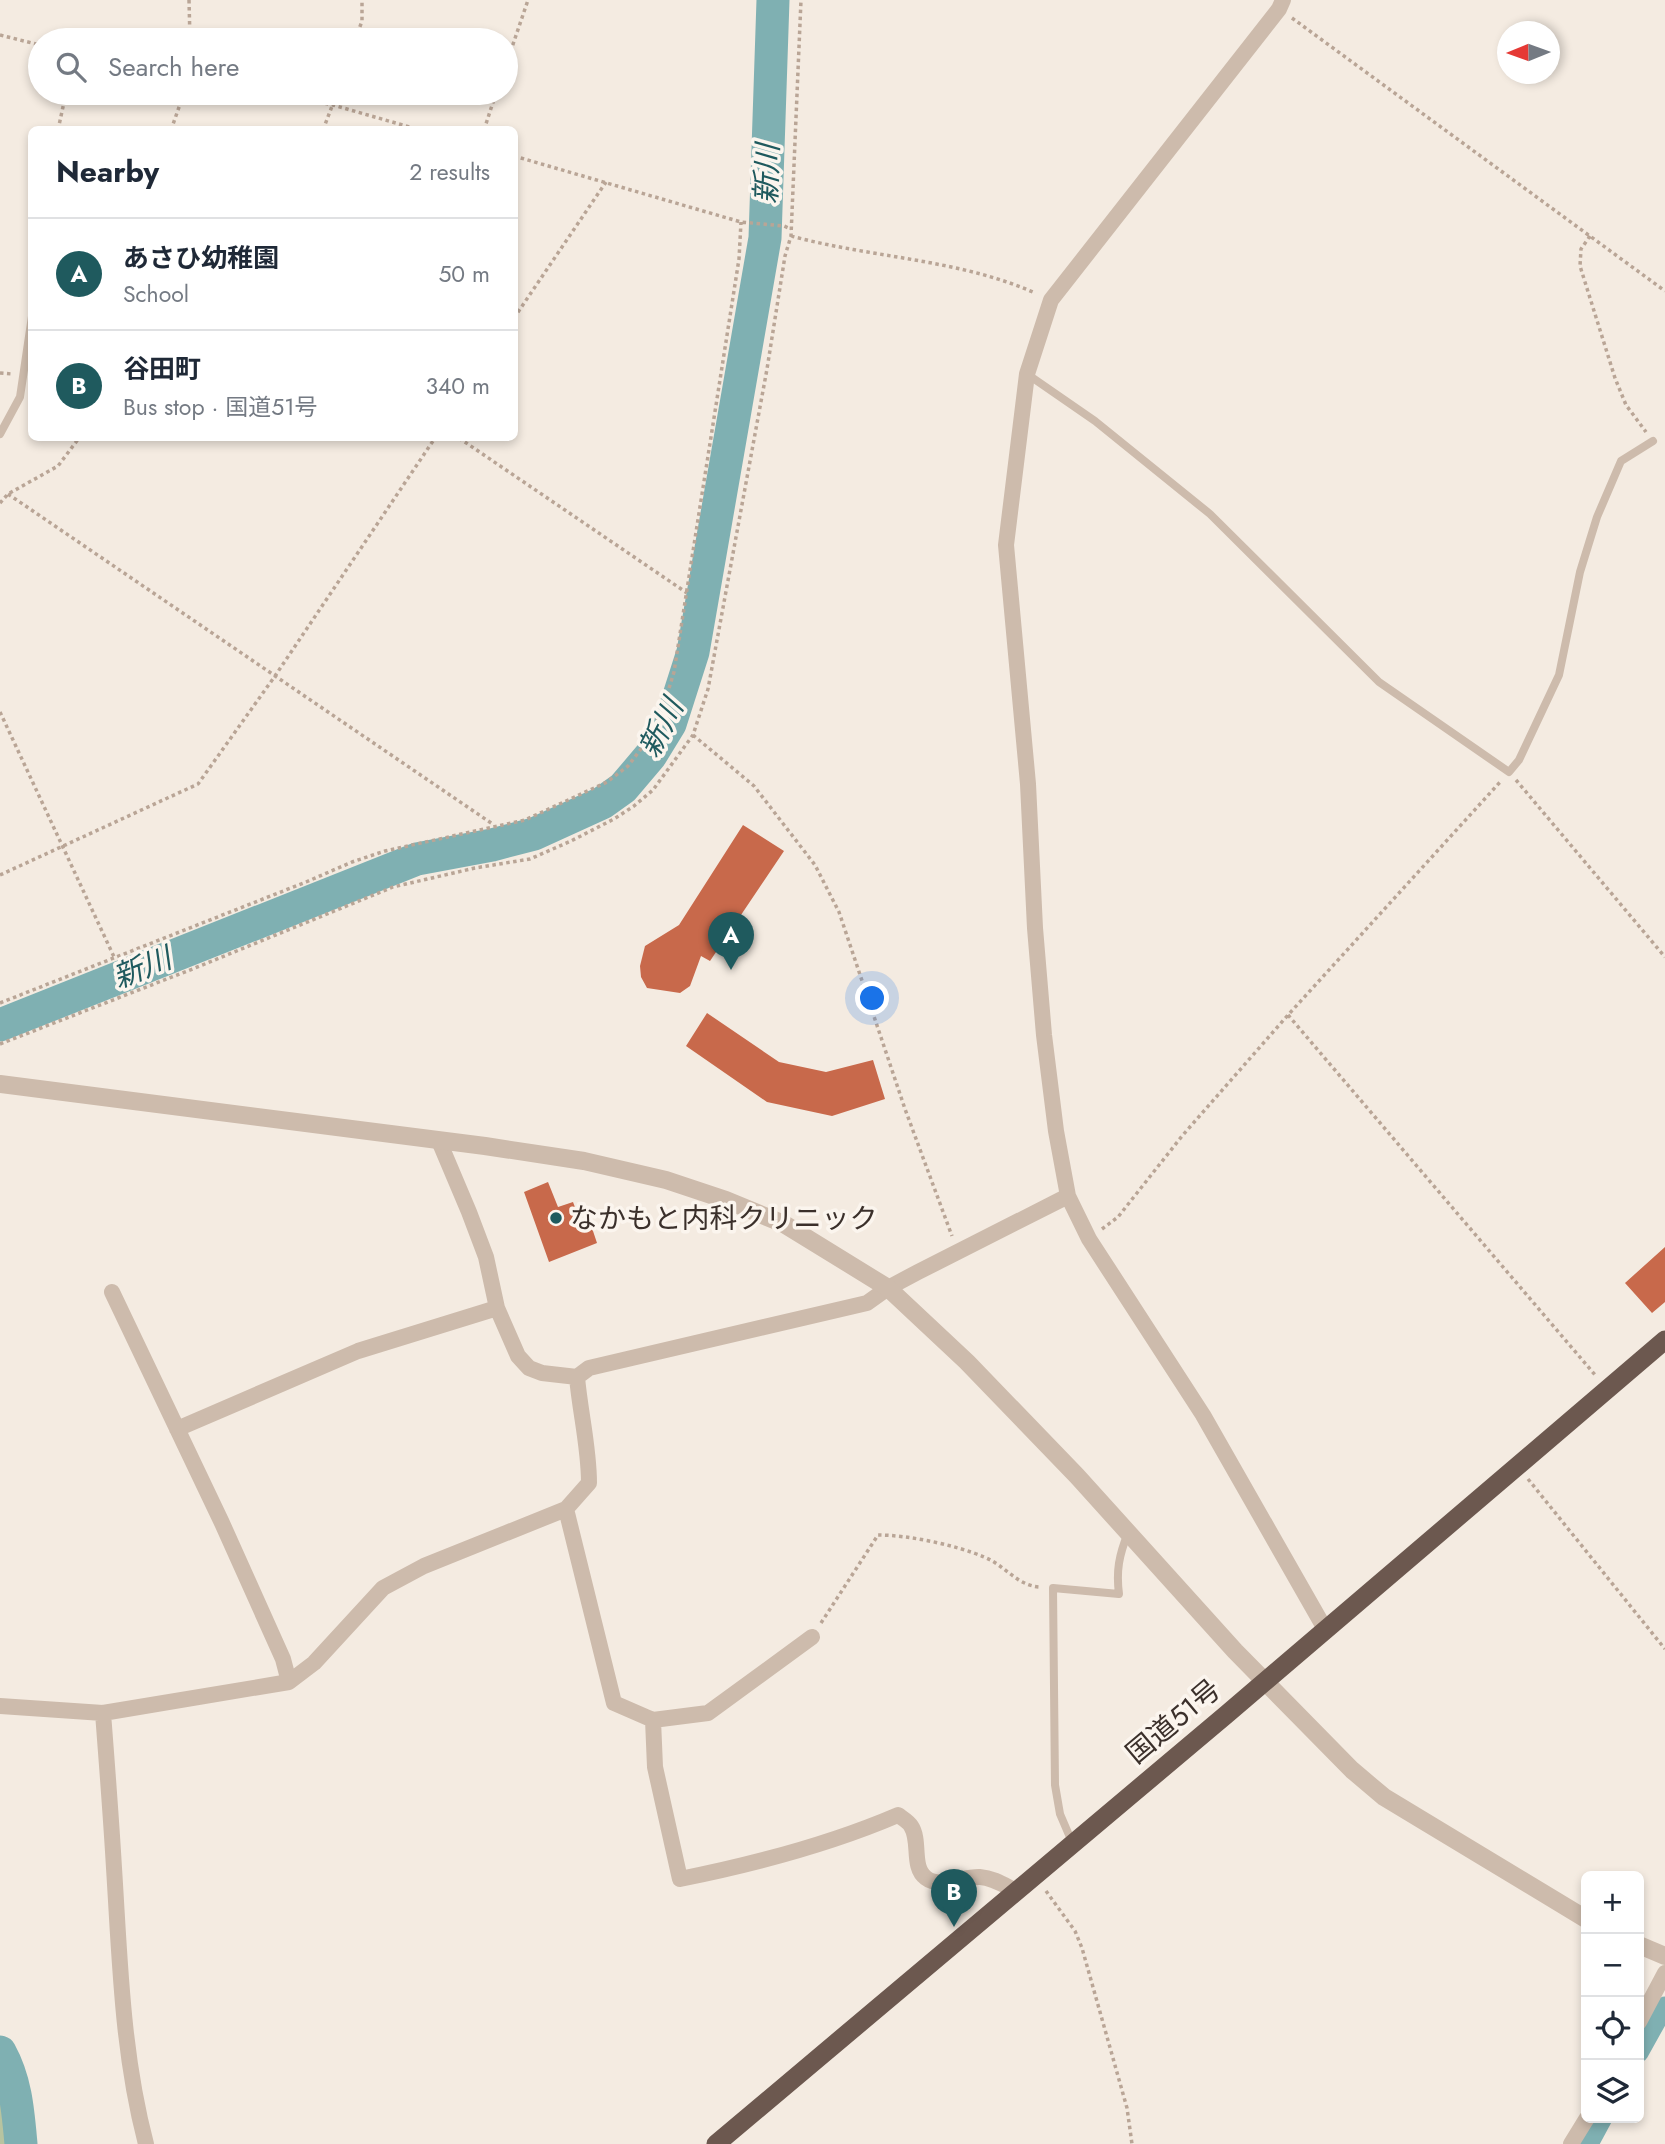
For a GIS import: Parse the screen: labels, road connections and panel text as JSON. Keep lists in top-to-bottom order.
{
  "streets": {
    "highway": ["国道51号"]
  },
  "water": ["新川"],
  "places": ["なかもと内科クリニック"],
  "north": "left",
  "page": {
    "search": "Search here",
    "heading": ["Nearby", "2 results"],
    "list": [
      {
        "mark": "A",
        "name": "あさひ幼稚園",
        "note": "School",
        "value": "50 m"
      },
      {
        "mark": "B",
        "name": "谷田町",
        "note": "Bus stop · 国道51号",
        "value": "340 m"
      }
    ],
    "pins": ["A", "B"],
    "map_buttons": ["+", "−"]
  }
}
